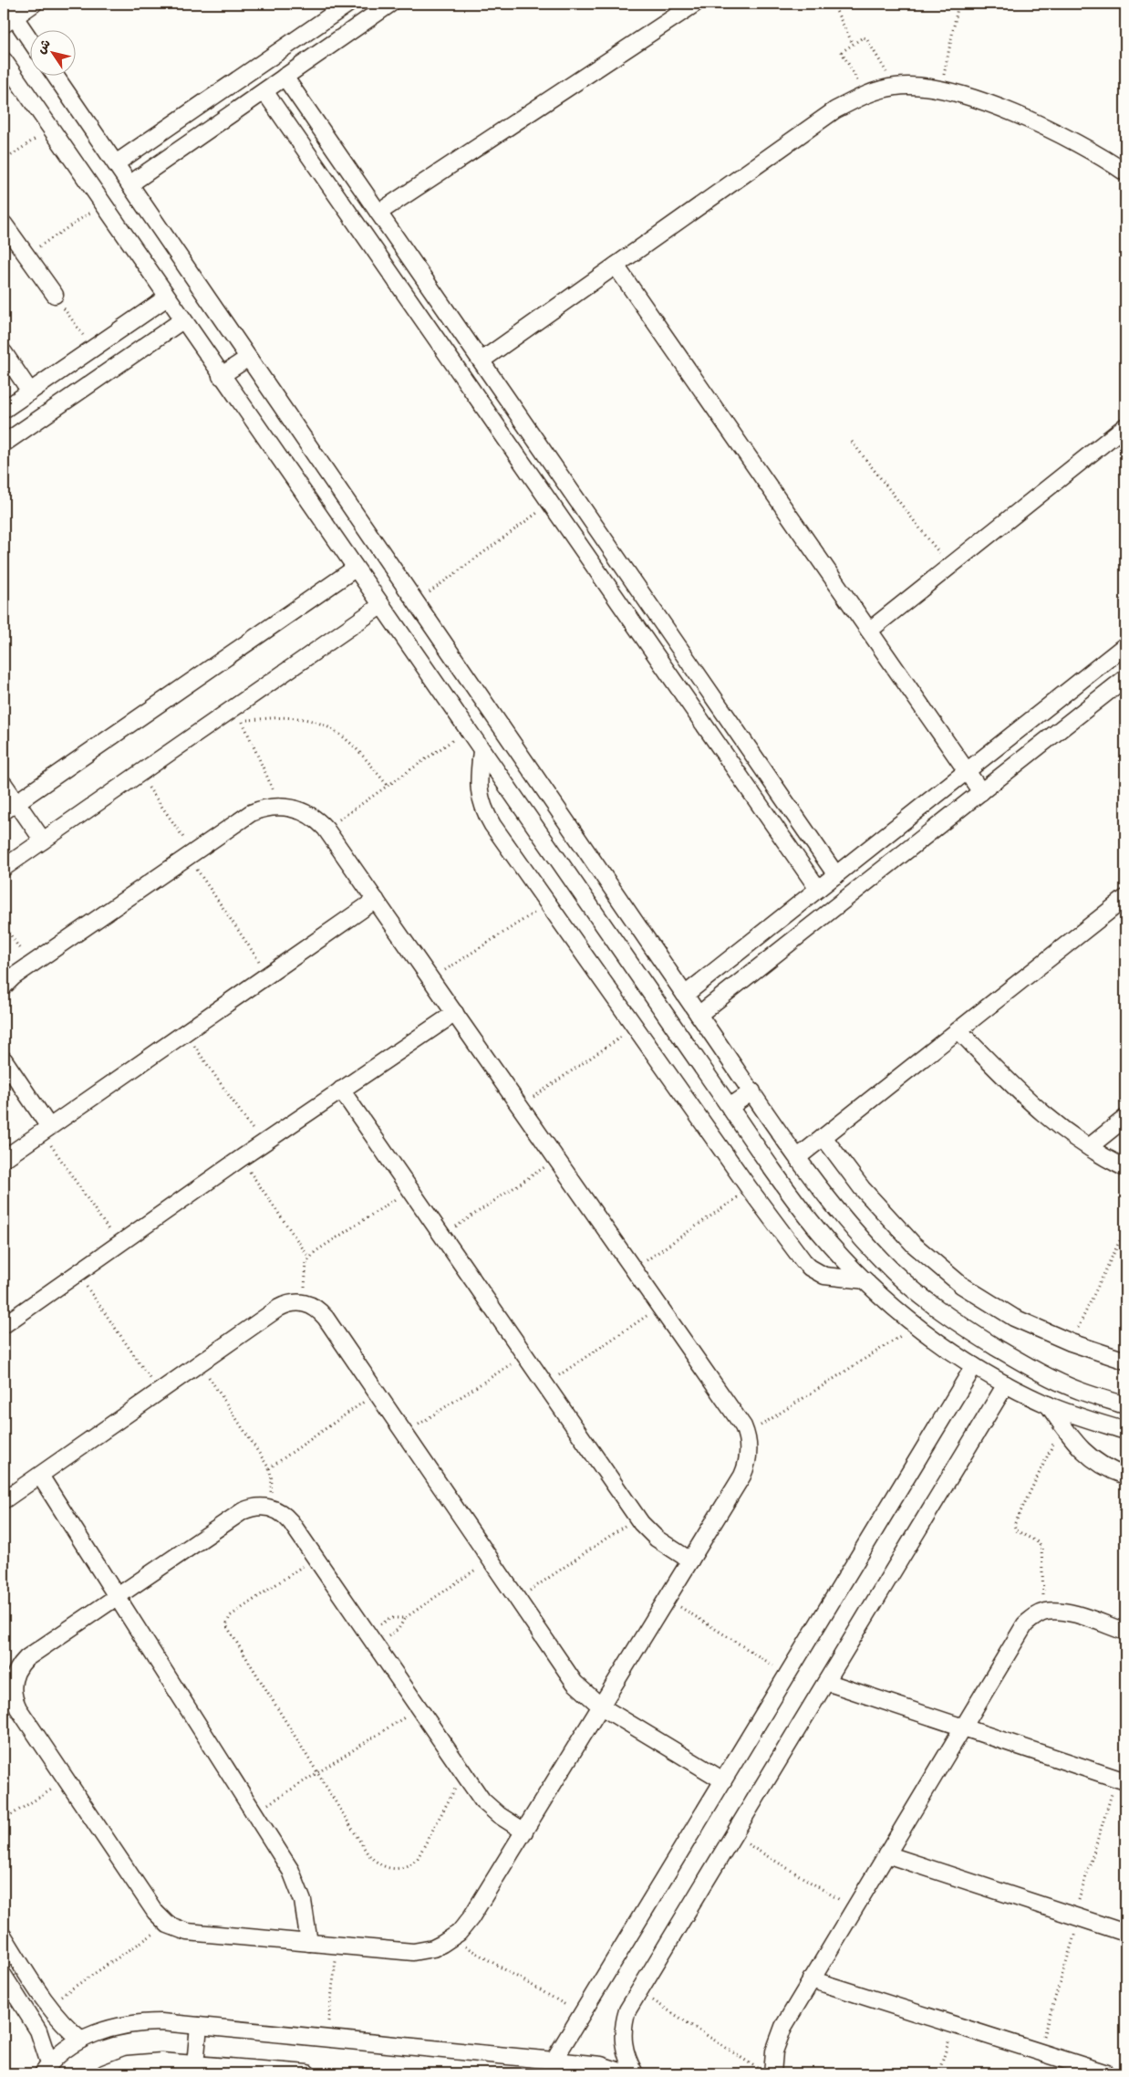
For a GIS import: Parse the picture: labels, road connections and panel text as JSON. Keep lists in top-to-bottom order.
{
  "north": "top left"
}
